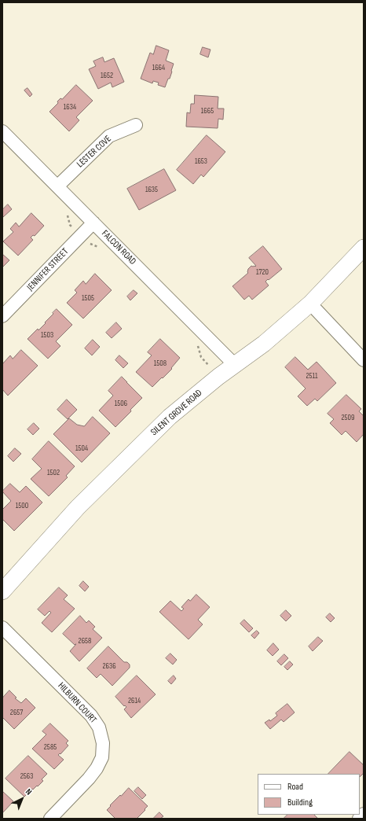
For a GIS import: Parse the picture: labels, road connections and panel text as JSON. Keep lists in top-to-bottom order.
{
  "streets": {
    "street": [
      "LESTER COVE",
      "FALCON ROAD",
      "JENNIFER STREET",
      "SILENT GROVE ROAD",
      "HILBURN COURT"
    ]
  },
  "crossings": [
    ["LESTER COVE", "FALCON ROAD"],
    ["FALCON ROAD", "JENNIFER STREET"],
    ["FALCON ROAD", "SILENT GROVE ROAD"]
  ],
  "house_numbers": [
    "1664",
    "1652",
    "1634",
    "1665",
    "1653",
    "1635",
    "1720",
    "1505",
    "1503",
    "1508",
    "2511",
    "1506",
    "2509",
    "1504",
    "1502",
    "1500",
    "2658",
    "2636",
    "2614",
    "2657",
    "2585",
    "2563"
  ],
  "legend": ["Road", "Building"],
  "north": "top right"
}
